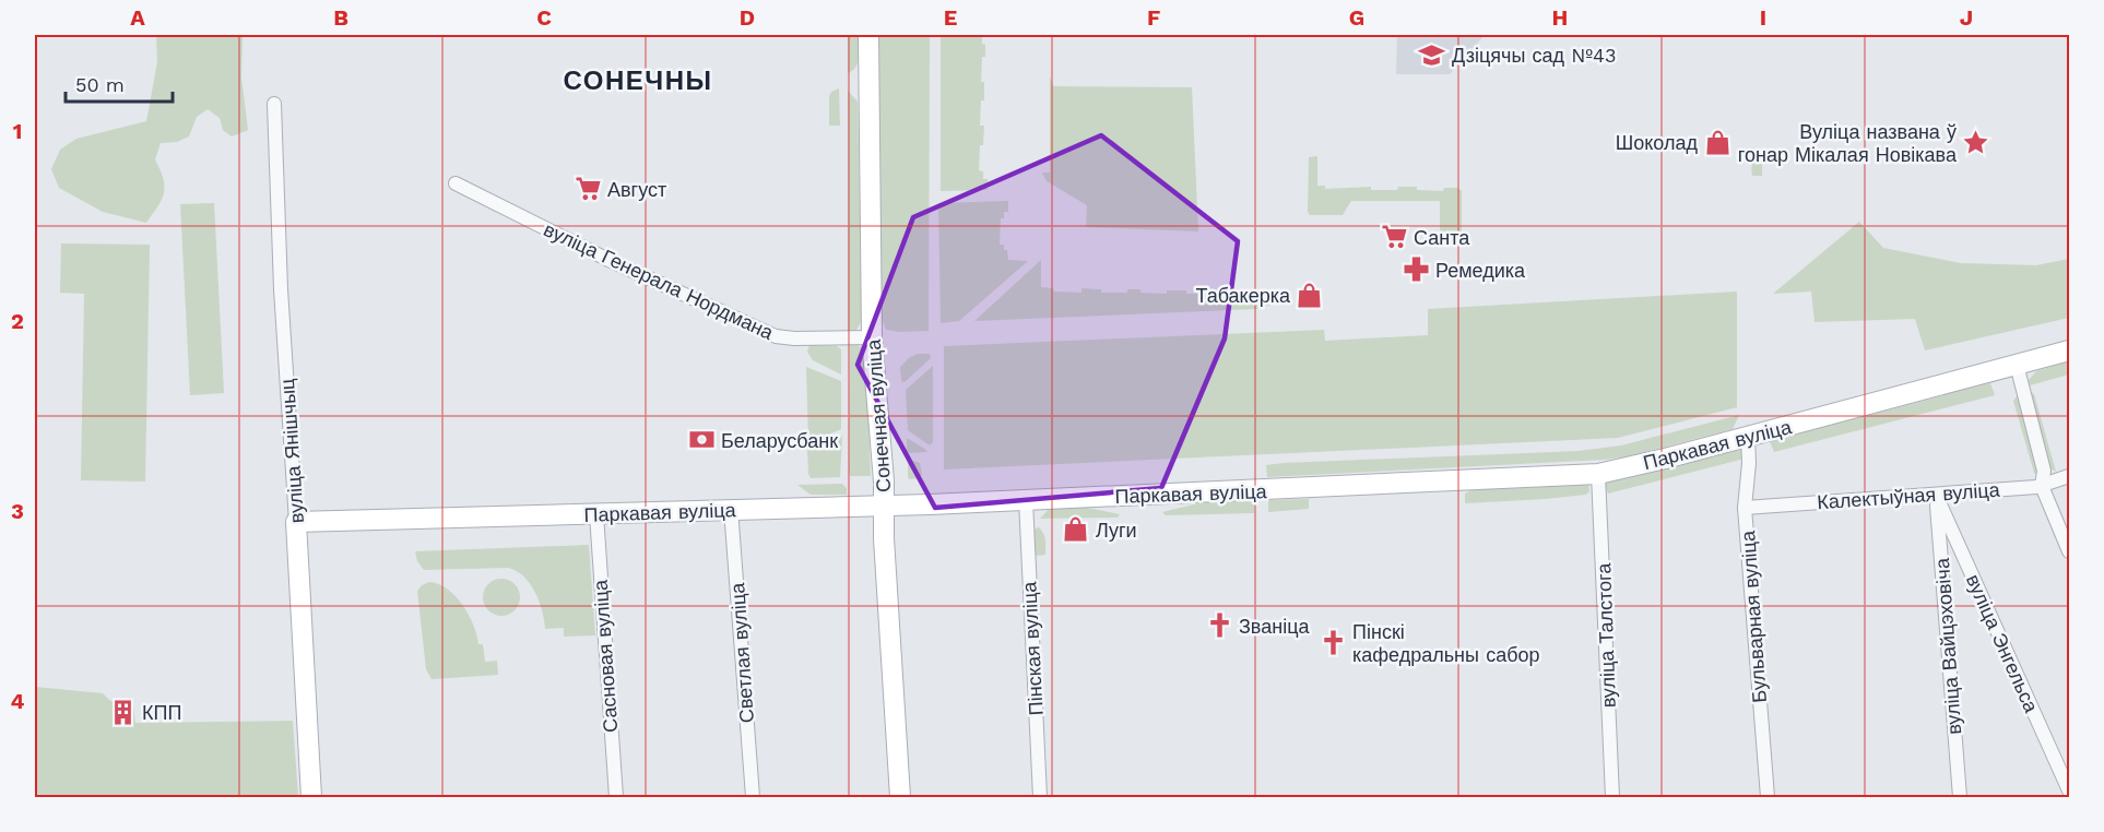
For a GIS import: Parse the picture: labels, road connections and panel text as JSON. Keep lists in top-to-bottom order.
{
  "streets": {
    "street": [
      "вуліца Генерала Нордмана",
      "Сонечная вуліца",
      "Паркавая вуліца",
      "вуліца Янішчыц",
      "Калектыўная вуліца",
      "Бульварная вуліца",
      "вуліца Талстога",
      "вуліца Энгельса",
      "вуліца Вайцэховіча",
      "Пінская вуліца",
      "Светлая вуліца",
      "Сасновая вуліца"
    ]
  },
  "crossings": [
    ["вуліца Генерала Нордмана", "Сонечная вуліца"],
    ["Сонечная вуліца", "Паркавая вуліца"],
    ["Паркавая вуліца", "вуліца Янішчыц"],
    ["Паркавая вуліца", "Бульварная вуліца"],
    ["Паркавая вуліца", "вуліца Талстога"],
    ["Паркавая вуліца", "Пінская вуліца"],
    ["Паркавая вуліца", "Светлая вуліца"],
    ["Паркавая вуліца", "Сасновая вуліца"],
    ["Калектыўная вуліца", "Бульварная вуліца"],
    ["Калектыўная вуліца", "вуліца Энгельса"],
    ["Калектыўная вуліца", "вуліца Вайцэховіча"],
    ["вуліца Энгельса", "вуліца Вайцэховіча"]
  ],
  "districts": ["СОНЕЧНЫ"],
  "places": {
    "school or university": ["Дзіцячы сад №43"],
    "shop": ["Шоколад", "Табакерка", "Луги"],
    "place": ["Вуліца названа ў гонар Мікалая Новікава"],
    "supermarket": ["Август", "Санта"],
    "pharmacy": ["Ремедика"],
    "bank": ["Беларусбанк"],
    "church": ["Званіца", "Пінскі кафедральны сабор"],
    "building": ["КПП"]
  },
  "scale_bar": "50 m",
  "grid": {
    "columns": [
      "A",
      "B",
      "C",
      "D",
      "E",
      "F",
      "G",
      "H",
      "I",
      "J"
    ],
    "rows": [
      "1",
      "2",
      "3",
      "4"
    ]
  }
}
